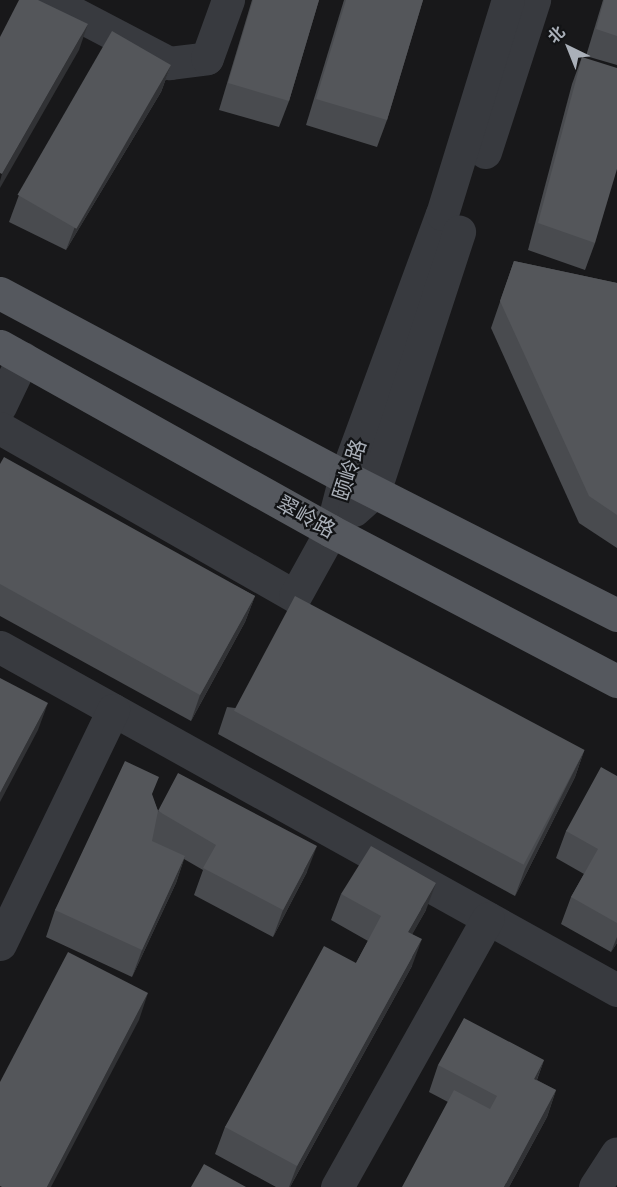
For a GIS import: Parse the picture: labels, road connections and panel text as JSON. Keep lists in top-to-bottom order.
{
  "streets": {
    "main road": ["翠岭路"],
    "street": ["颐岭路"]
  },
  "crossings": [
    ["颐岭路", "翠岭路"]
  ],
  "north": "top left"
}
